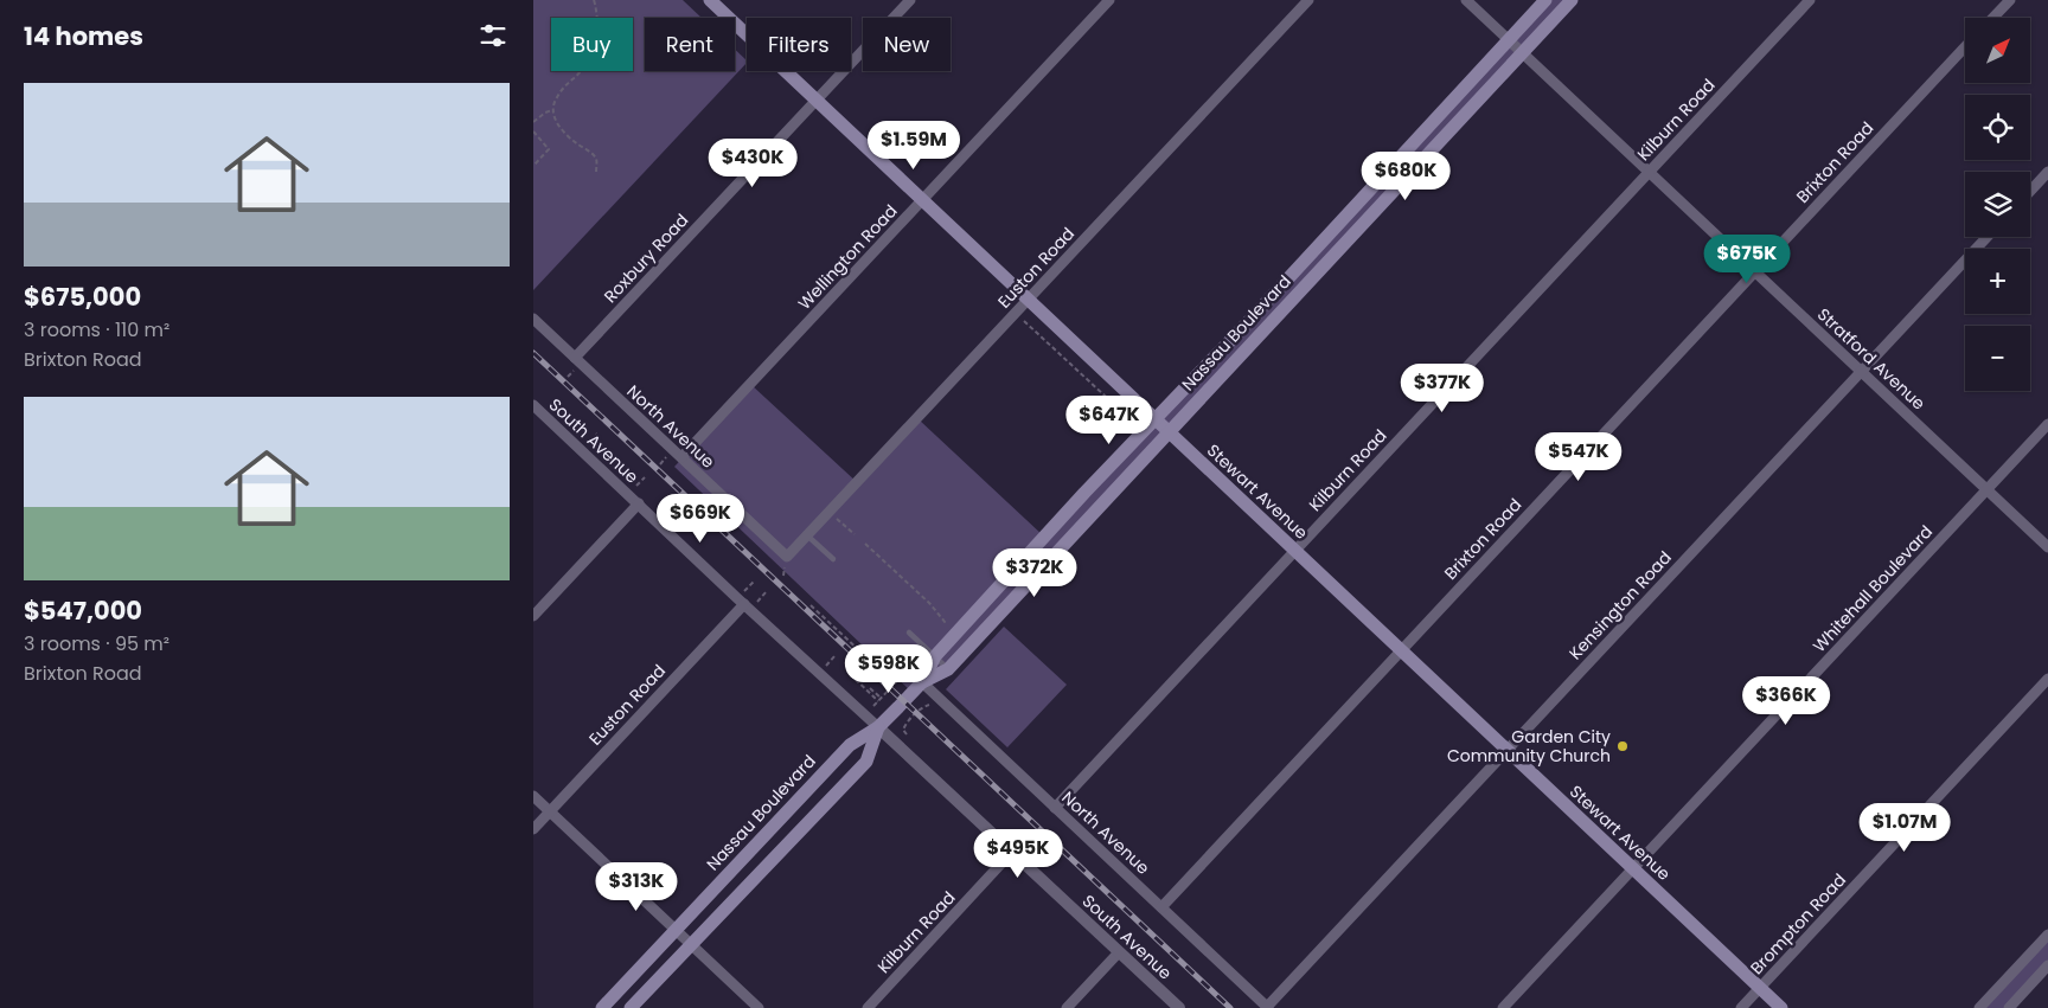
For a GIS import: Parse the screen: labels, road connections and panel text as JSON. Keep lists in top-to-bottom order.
{
  "streets": {
    "main road": ["Nassau Boulevard", "Stewart Avenue"],
    "street": [
      "Kilburn Road",
      "Brixton Road",
      "Wellington Road",
      "Roxbury Road",
      "Euston Road",
      "Stratford Avenue",
      "North Avenue",
      "South Avenue",
      "Whitehall Boulevard",
      "Kensington Road",
      "Brompton Road"
    ]
  },
  "crossings": [
    ["Kilburn Road", "Stratford Avenue"],
    ["Kilburn Road", "North Avenue"],
    ["Kilburn Road", "South Avenue"],
    ["Kilburn Road", "Stewart Avenue"],
    ["Brixton Road", "Stratford Avenue"],
    ["Brixton Road", "North Avenue"],
    ["Brixton Road", "Stewart Avenue"],
    ["Wellington Road", "North Avenue"],
    ["Wellington Road", "Stewart Avenue"],
    ["Roxbury Road", "North Avenue"],
    ["Roxbury Road", "Stewart Avenue"],
    ["Euston Road", "North Avenue"],
    ["Euston Road", "South Avenue"],
    ["Euston Road", "Stewart Avenue"],
    ["Nassau Boulevard", "Stratford Avenue"],
    ["Nassau Boulevard", "North Avenue"],
    ["Nassau Boulevard", "South Avenue"],
    ["Nassau Boulevard", "Stewart Avenue"],
    ["Stratford Avenue", "Whitehall Boulevard"],
    ["Stratford Avenue", "Kensington Road"],
    ["North Avenue", "Kensington Road"],
    ["Stewart Avenue", "Whitehall Boulevard"],
    ["Stewart Avenue", "Kensington Road"],
    ["Stewart Avenue", "Brompton Road"]
  ],
  "places": ["Garden City Community Church"],
  "north": "top right",
  "page": {
    "heading": "14 homes",
    "map_buttons": ["+", "−"],
    "chip": [
      "Buy",
      "Rent",
      "Filters",
      "New"
    ],
    "list": [
      {
        "name": "$675,000",
        "note": "3 rooms · 110 m² · Brixton Road"
      },
      {
        "name": "$547,000",
        "note": "3 rooms · 95 m² · Brixton Road"
      }
    ],
    "price": [
      "$1.59M",
      "$430K",
      "$680K",
      "$675K",
      "$377K",
      "$647K",
      "$547K",
      "$669K",
      "$372K",
      "$598K",
      "$366K",
      "$1.07M",
      "$495K",
      "$313K"
    ]
  }
}
